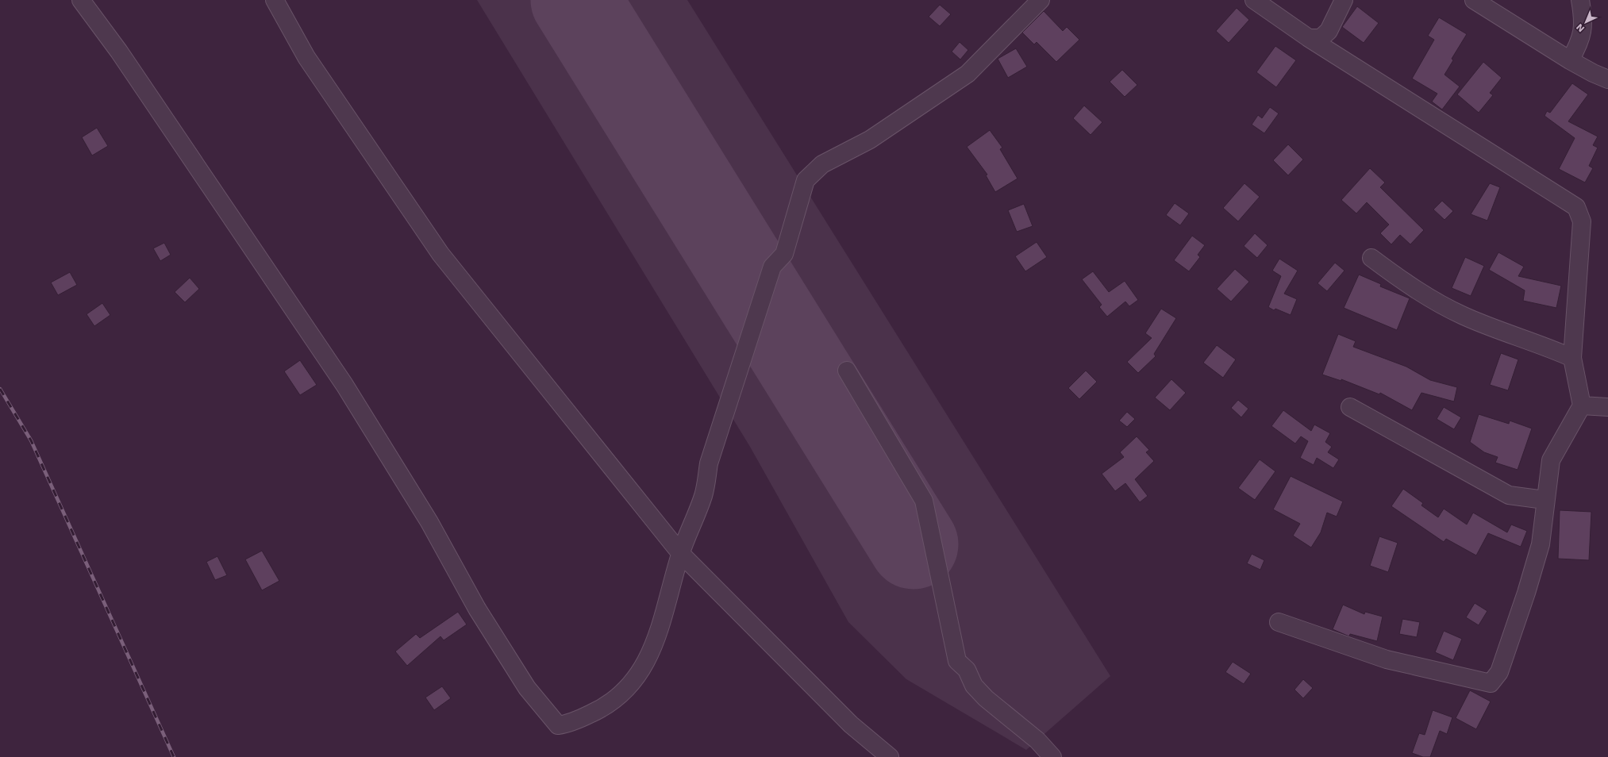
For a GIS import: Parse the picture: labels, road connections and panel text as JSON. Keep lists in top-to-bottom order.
{
  "north": "bottom left"
}
